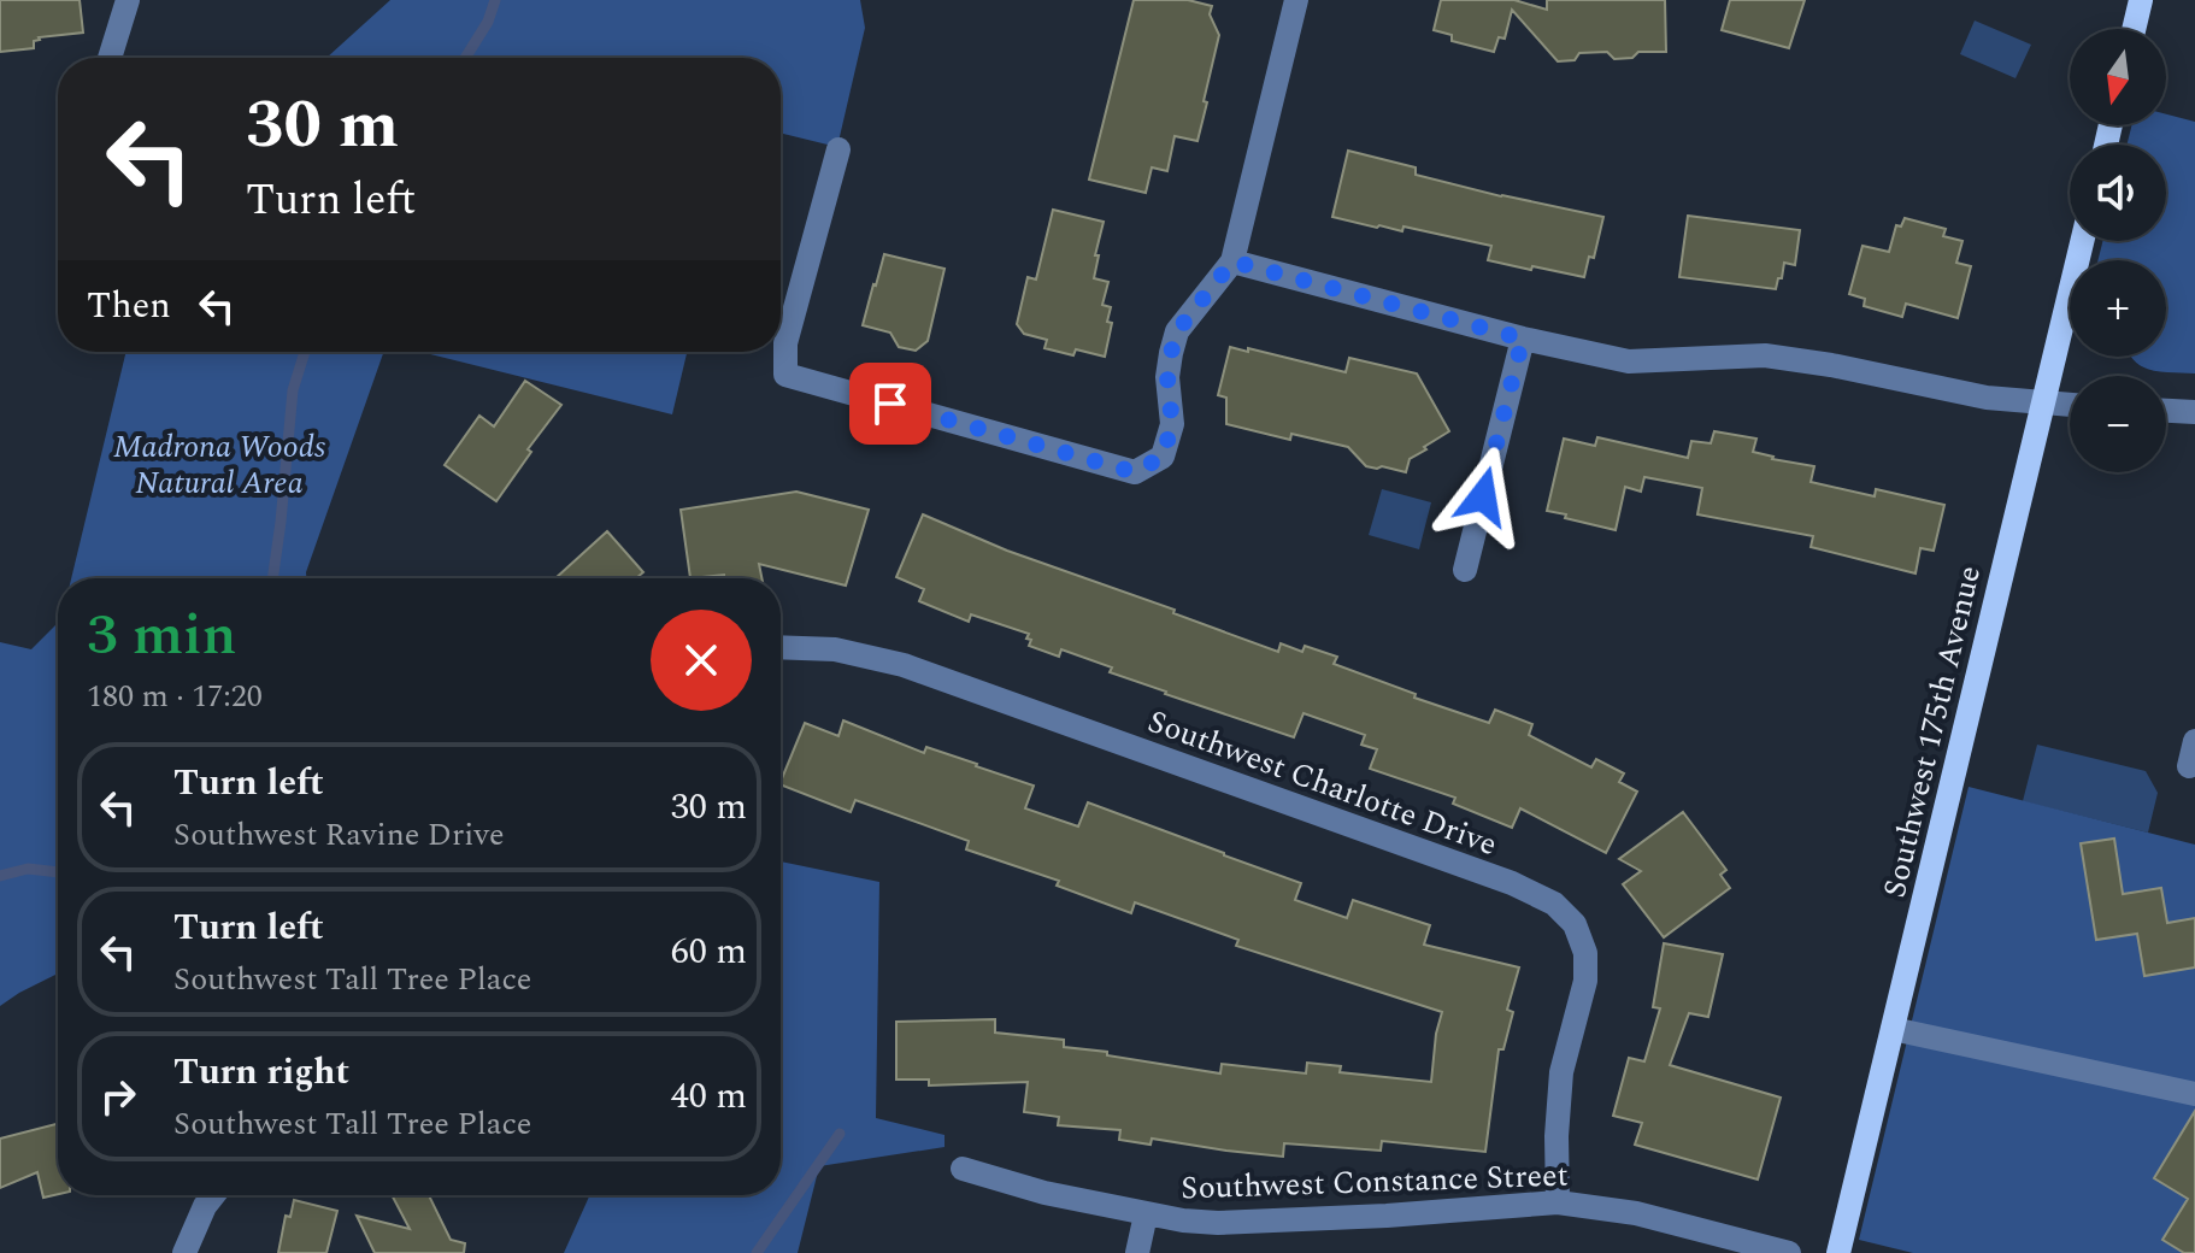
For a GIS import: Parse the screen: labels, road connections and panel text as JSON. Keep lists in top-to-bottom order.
{
  "streets": {
    "main road": ["Southwest 175th Avenue"],
    "street": ["Southwest Charlotte Drive", "Southwest Constance Street"]
  },
  "crossings": [
    ["Southwest Charlotte Drive", "Southwest Constance Street"]
  ],
  "parks": ["Madrona Woods Natural Area"],
  "north": "bottom",
  "page": {
    "map_buttons": ["+", "−"],
    "turn": ["30 m", "Turn left"],
    "then": "Then",
    "heading": ["3 min", "180 m · 17:20"],
    "list": [
      {
        "name": "Turn left",
        "note": "Southwest Ravine Drive",
        "value": "30 m"
      },
      {
        "name": "Turn left",
        "note": "Southwest Tall Tree Place",
        "value": "60 m"
      },
      {
        "name": "Turn right",
        "note": "Southwest Tall Tree Place",
        "value": "40 m"
      }
    ]
  }
}
